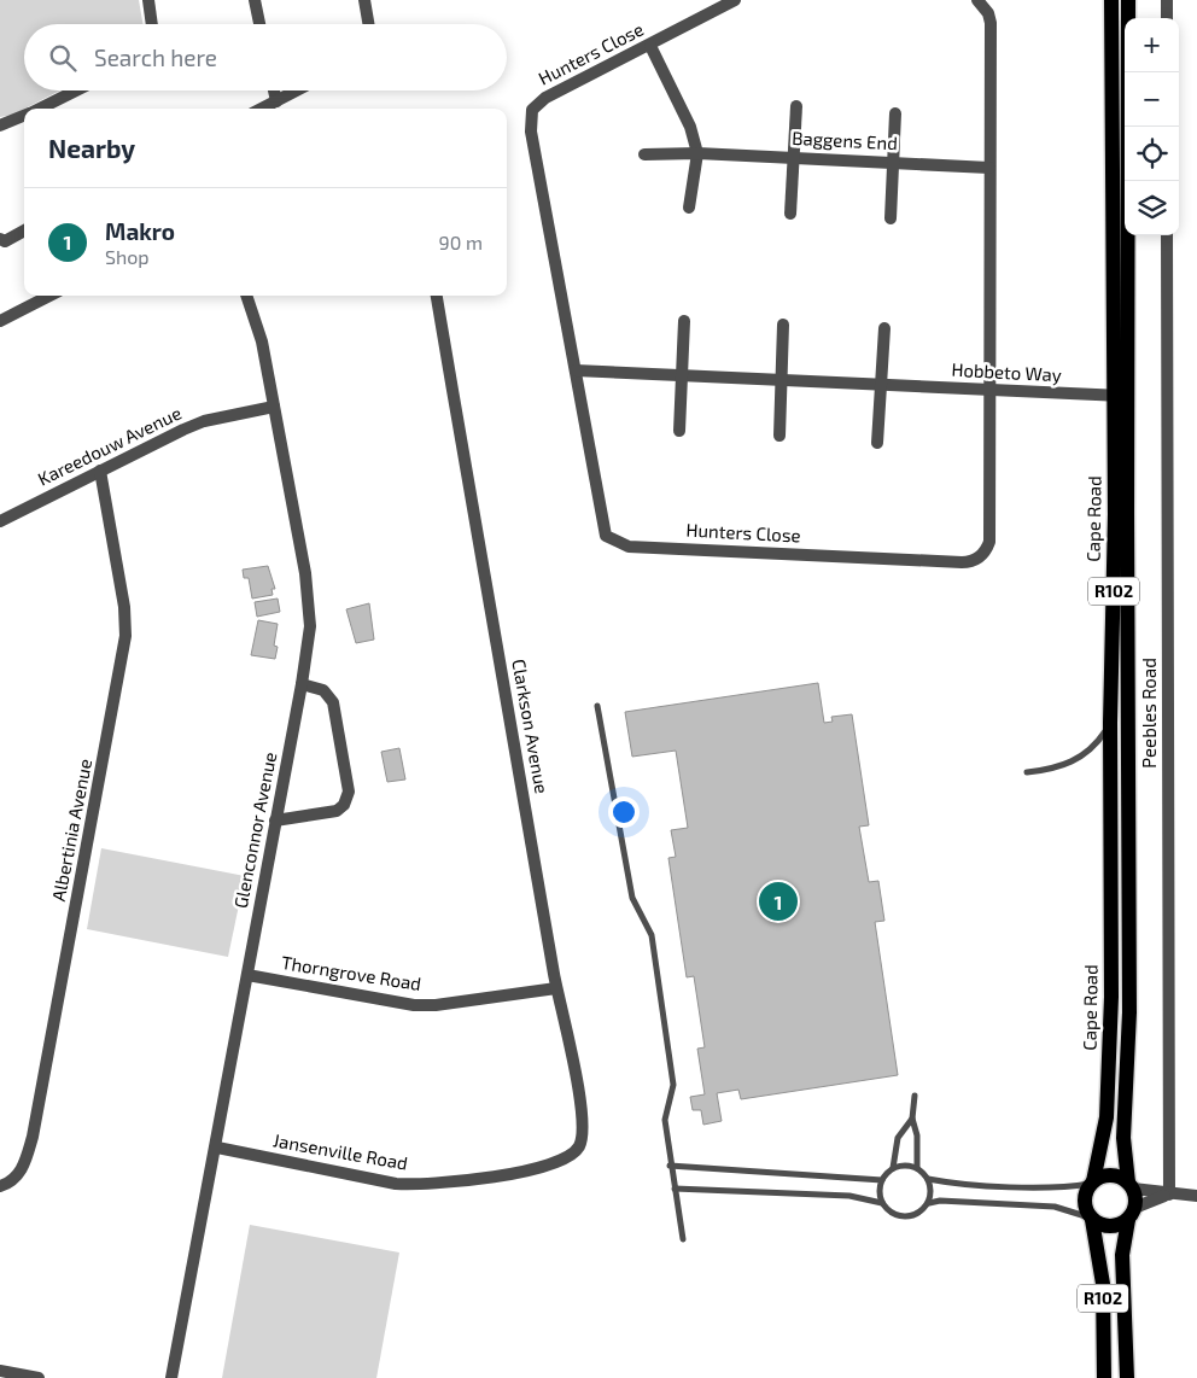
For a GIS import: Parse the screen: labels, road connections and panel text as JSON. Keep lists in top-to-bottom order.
{
  "streets": {
    "main road": ["Cape Road", "R102"],
    "street": [
      "Hunters Close",
      "Baggens End",
      "Hobbeto Way",
      "Kareedouw Avenue",
      "Peebles Road",
      "Clarkson Avenue",
      "Albertinia Avenue",
      "Glenconnor Avenue",
      "Thorngrove Road",
      "Jansenville Road"
    ]
  },
  "crossings": [
    ["Hunters Close", "Baggens End"],
    ["Hunters Close", "Hobbeto Way"],
    ["Hobbeto Way", "Cape Road"],
    ["Kareedouw Avenue", "Albertinia Avenue"],
    ["Kareedouw Avenue", "Glenconnor Avenue"],
    ["Clarkson Avenue", "Thorngrove Road"],
    ["Clarkson Avenue", "Jansenville Road"],
    ["Glenconnor Avenue", "Thorngrove Road"],
    ["Glenconnor Avenue", "Jansenville Road"]
  ],
  "page": {
    "map_buttons": ["+", "−"],
    "search": "Search here",
    "heading": "Nearby",
    "list": [
      {
        "mark": "1",
        "name": "Makro",
        "note": "Shop",
        "value": "90 m"
      }
    ],
    "pins": "1"
  }
}
